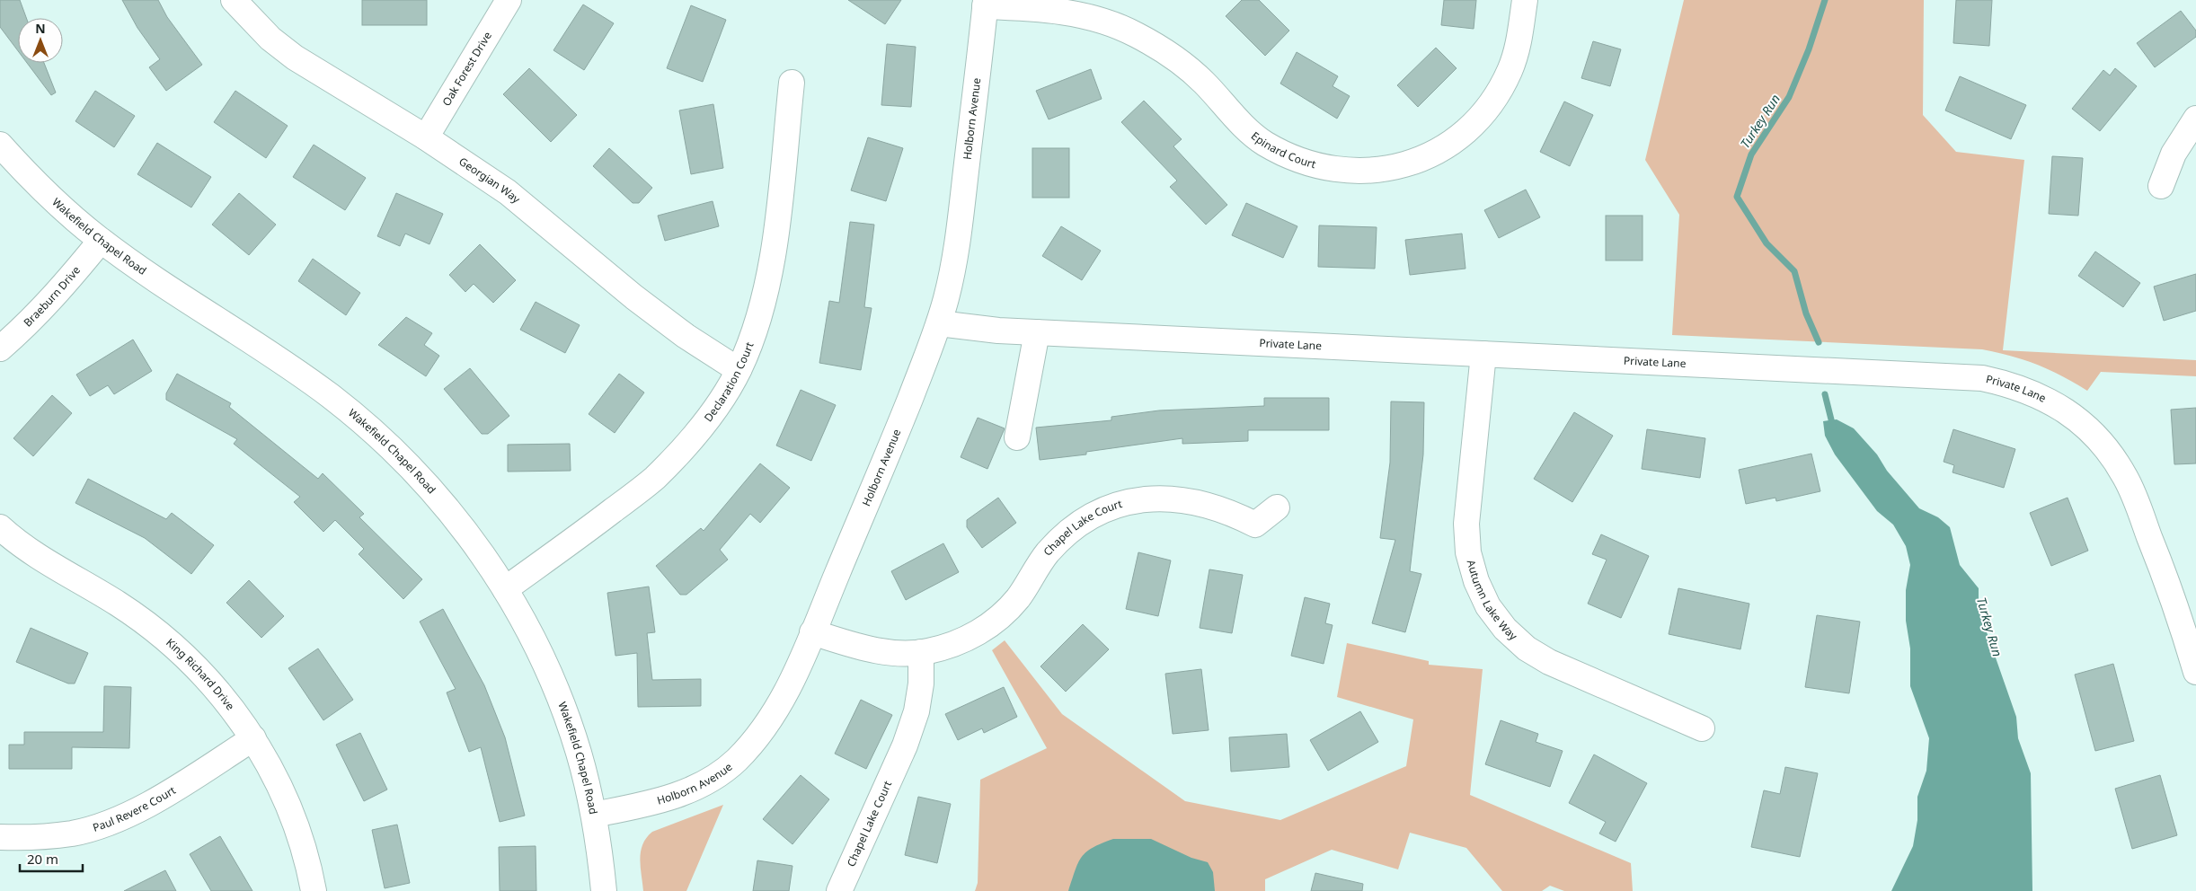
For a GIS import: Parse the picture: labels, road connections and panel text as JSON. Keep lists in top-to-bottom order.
{
  "streets": {
    "street": [
      "Oak Forest Drive",
      "Holborn Avenue",
      "Epinard Court",
      "Georgian Way",
      "Wakefield Chapel Road",
      "Braeburn Drive",
      "Private Lane",
      "Declaration Court",
      "Chapel Lake Court",
      "Autumn Lake Way",
      "King Richard Drive",
      "Paul Revere Court"
    ]
  },
  "crossings": [
    ["Oak Forest Drive", "Georgian Way"],
    ["Holborn Avenue", "Epinard Court"],
    ["Holborn Avenue", "Wakefield Chapel Road"],
    ["Holborn Avenue", "Private Lane"],
    ["Holborn Avenue", "Chapel Lake Court"],
    ["Georgian Way", "Declaration Court"],
    ["Wakefield Chapel Road", "Braeburn Drive"],
    ["Wakefield Chapel Road", "Declaration Court"],
    ["Private Lane", "Autumn Lake Way"],
    ["King Richard Drive", "Paul Revere Court"]
  ],
  "water": ["Turkey Run"],
  "scale_bar": "20 m",
  "north": "top"
}
